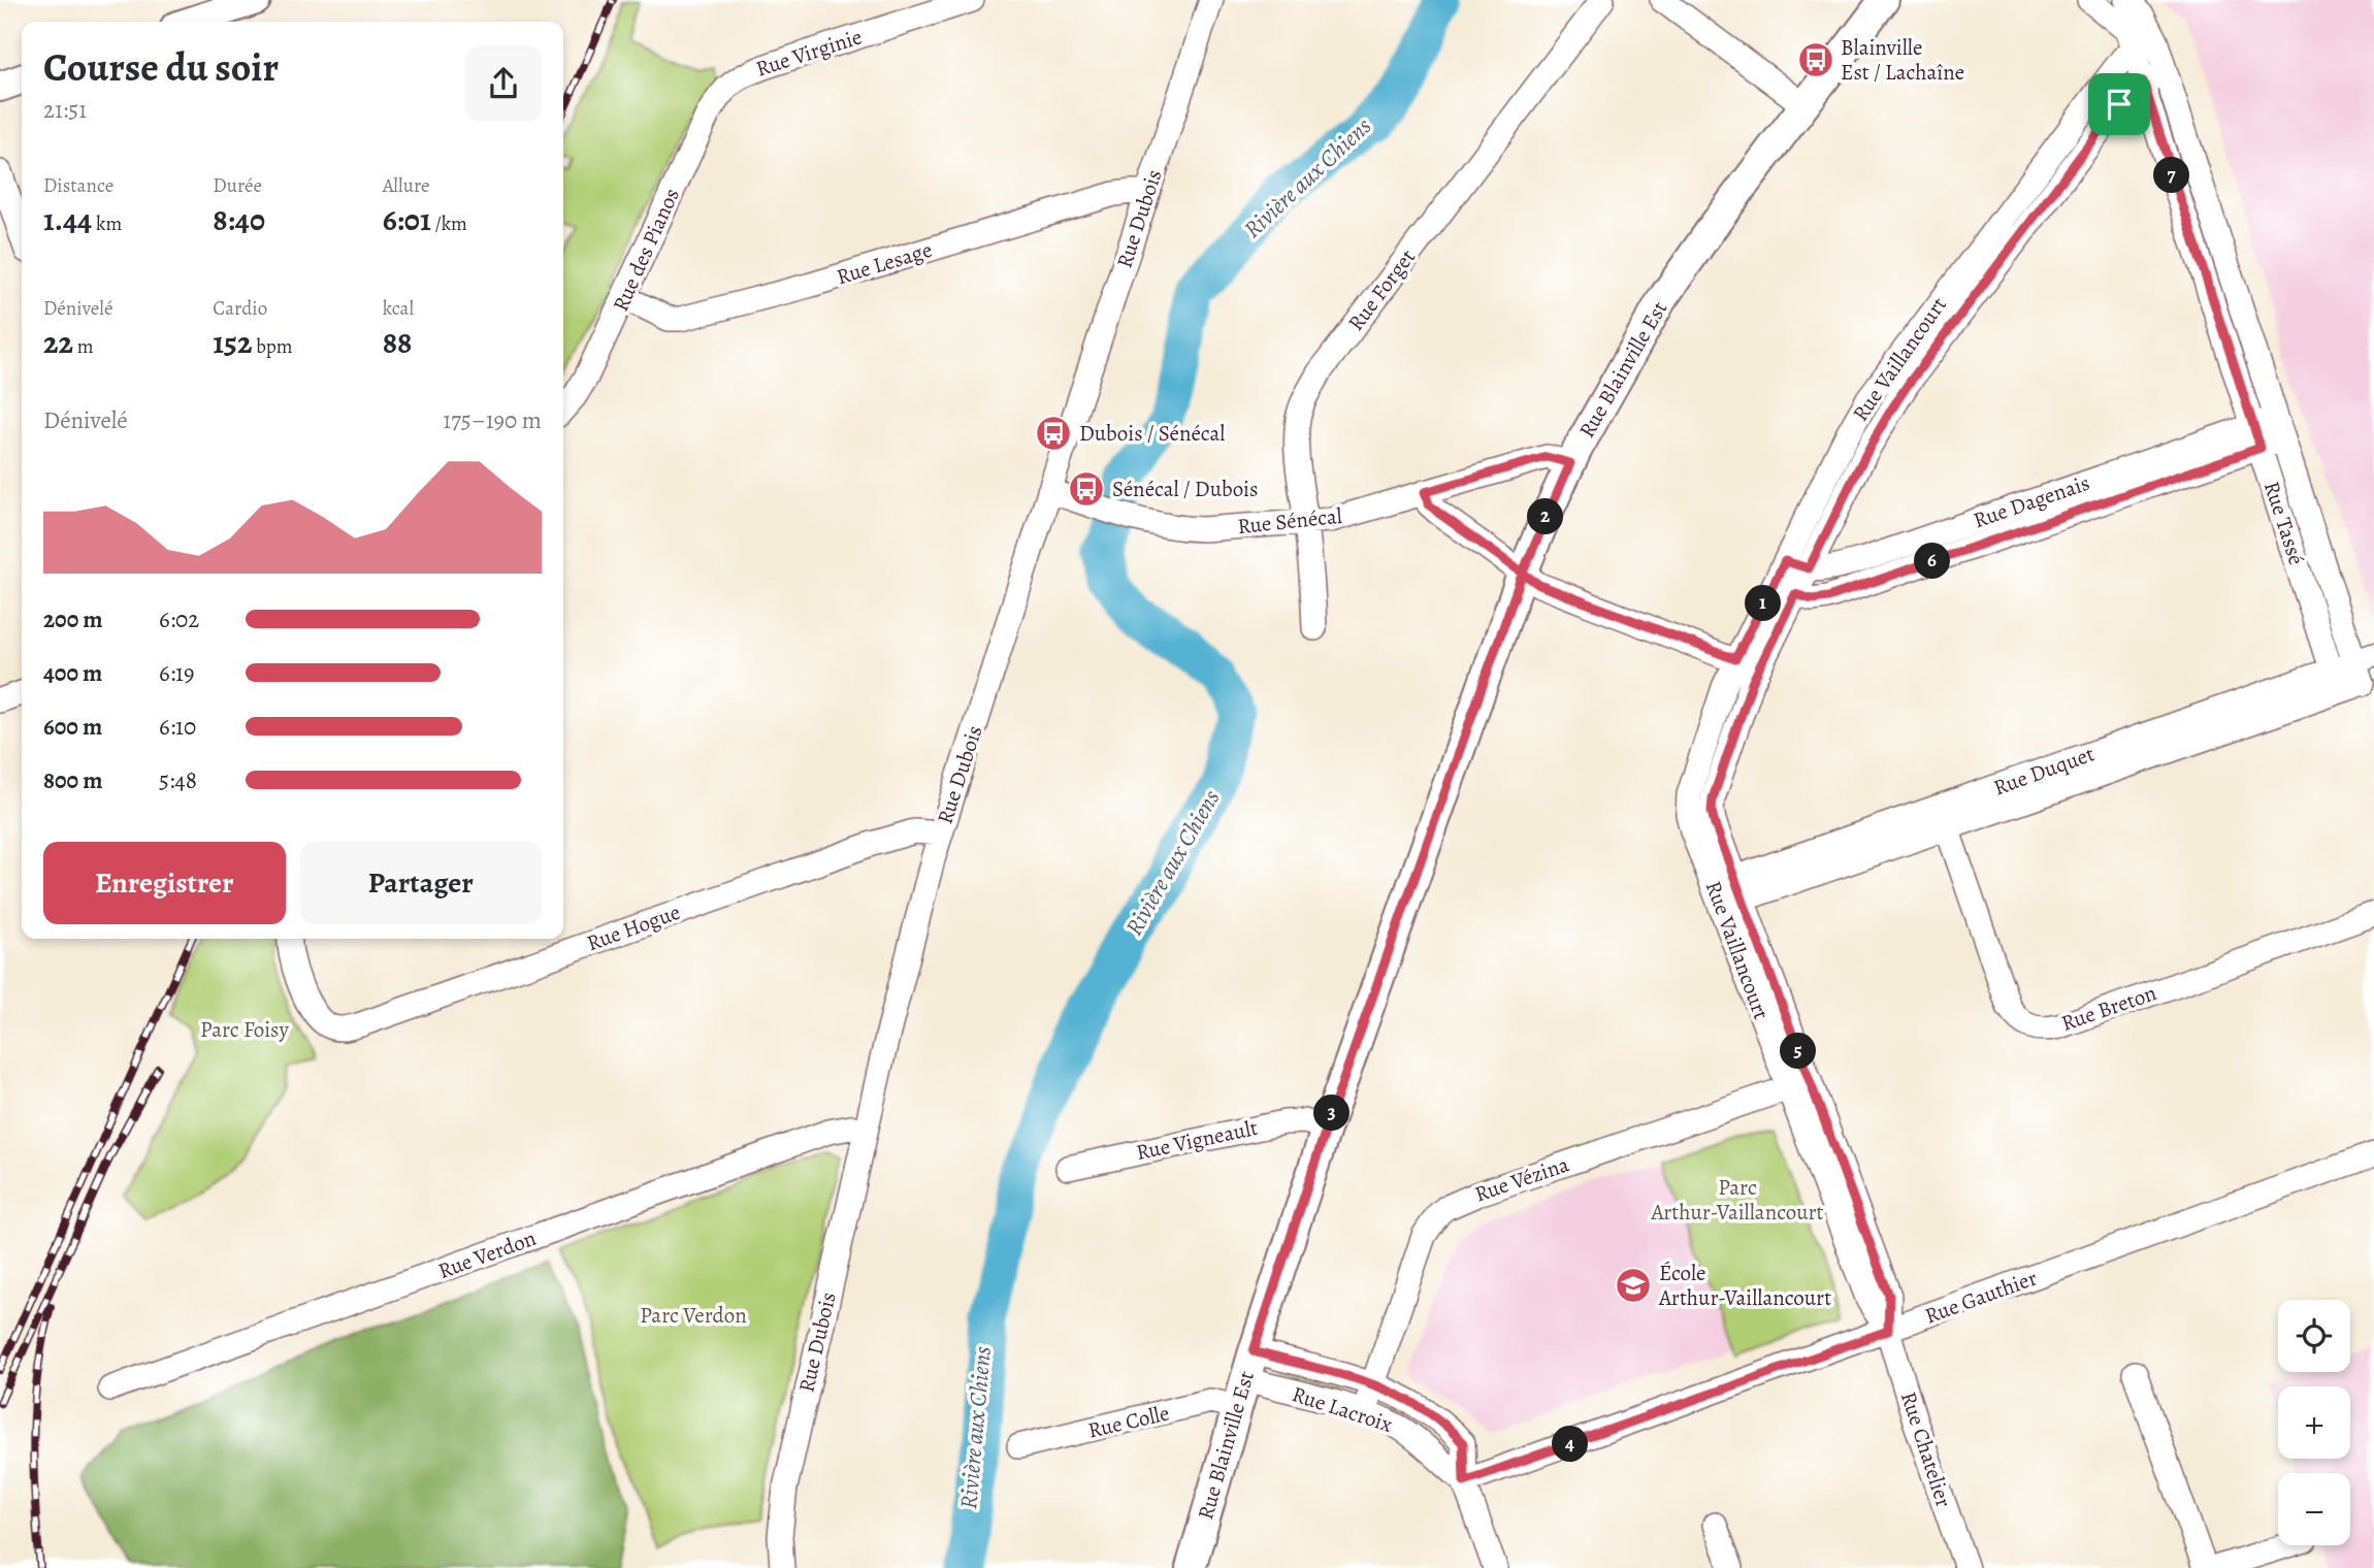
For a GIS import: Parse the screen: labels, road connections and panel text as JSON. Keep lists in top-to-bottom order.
{
  "streets": {
    "street": [
      "Rue Virginie",
      "Rue Dubois",
      "Rue des Pianos",
      "Rue Lesage",
      "Rue Forget",
      "Rue Vaillancourt",
      "Rue Blainville Est",
      "Rue Dagenais",
      "Rue Sénécal",
      "Rue Tassé",
      "Rue Duquet",
      "Rue Hogue",
      "Rue Breton",
      "Rue Vigneault",
      "Rue Vézina",
      "Rue Verdon",
      "Rue Gauthier",
      "Rue Lacroix",
      "Rue Colle",
      "Rue Chatelier"
    ]
  },
  "crossings": [
    ["Rue Virginie", "Rue des Pianos"],
    ["Rue Dubois", "Rue Lesage"],
    ["Rue Dubois", "Rue Sénécal"],
    ["Rue Dubois", "Rue Hogue"],
    ["Rue Dubois", "Rue Verdon"],
    ["Rue des Pianos", "Rue Lesage"],
    ["Rue Forget", "Rue Sénécal"],
    ["Rue Vaillancourt", "Rue Dagenais"],
    ["Rue Vaillancourt", "Rue Tassé"],
    ["Rue Vaillancourt", "Rue Duquet"],
    ["Rue Vaillancourt", "Rue Vézina"],
    ["Rue Vaillancourt", "Rue Gauthier"],
    ["Rue Vaillancourt", "Rue Chatelier"],
    ["Rue Blainville Est", "Rue Sénécal"],
    ["Rue Blainville Est", "Rue Vigneault"],
    ["Rue Blainville Est", "Rue Lacroix"],
    ["Rue Blainville Est", "Rue Colle"],
    ["Rue Dagenais", "Rue Tassé"],
    ["Rue Tassé", "Rue Duquet"],
    ["Rue Duquet", "Rue Breton"],
    ["Rue Vézina", "Rue Lacroix"],
    ["Rue Gauthier", "Rue Lacroix"],
    ["Rue Gauthier", "Rue Chatelier"]
  ],
  "water": ["Rivière aux Chiens"],
  "parks": ["Parc Foisy", "Parc Arthur-Vaillancourt", "Parc Verdon"],
  "places": {
    "bus stop": ["Blainville Est / Lachaîne", "Dubois / Sénécal", "Sénécal / Dubois"],
    "school or university": ["École Arthur-Vaillancourt"]
  },
  "page": {
    "heading": ["Course du soir", "21:51"],
    "stats": [
      ["Distance", "1.44 km"],
      ["Durée", "8:40"],
      ["Allure", "6:01 /km"],
      ["Dénivelé", "22 m"],
      ["Cardio", "152 bpm"],
      ["kcal", "88"]
    ],
    "pins": [
      "7",
      "2",
      "6",
      "1",
      "5",
      "3",
      "4"
    ],
    "chart": ["Dénivelé", "175–190 m"],
    "list": [
      {
        "name": "200 m",
        "note": "6:02"
      },
      {
        "name": "400 m",
        "note": "6:19"
      },
      {
        "name": "600 m",
        "note": "6:10"
      },
      {
        "name": "800 m",
        "note": "5:48"
      }
    ],
    "buttons": ["Enregistrer", "Partager"],
    "map_buttons": ["+", "−"]
  }
}
